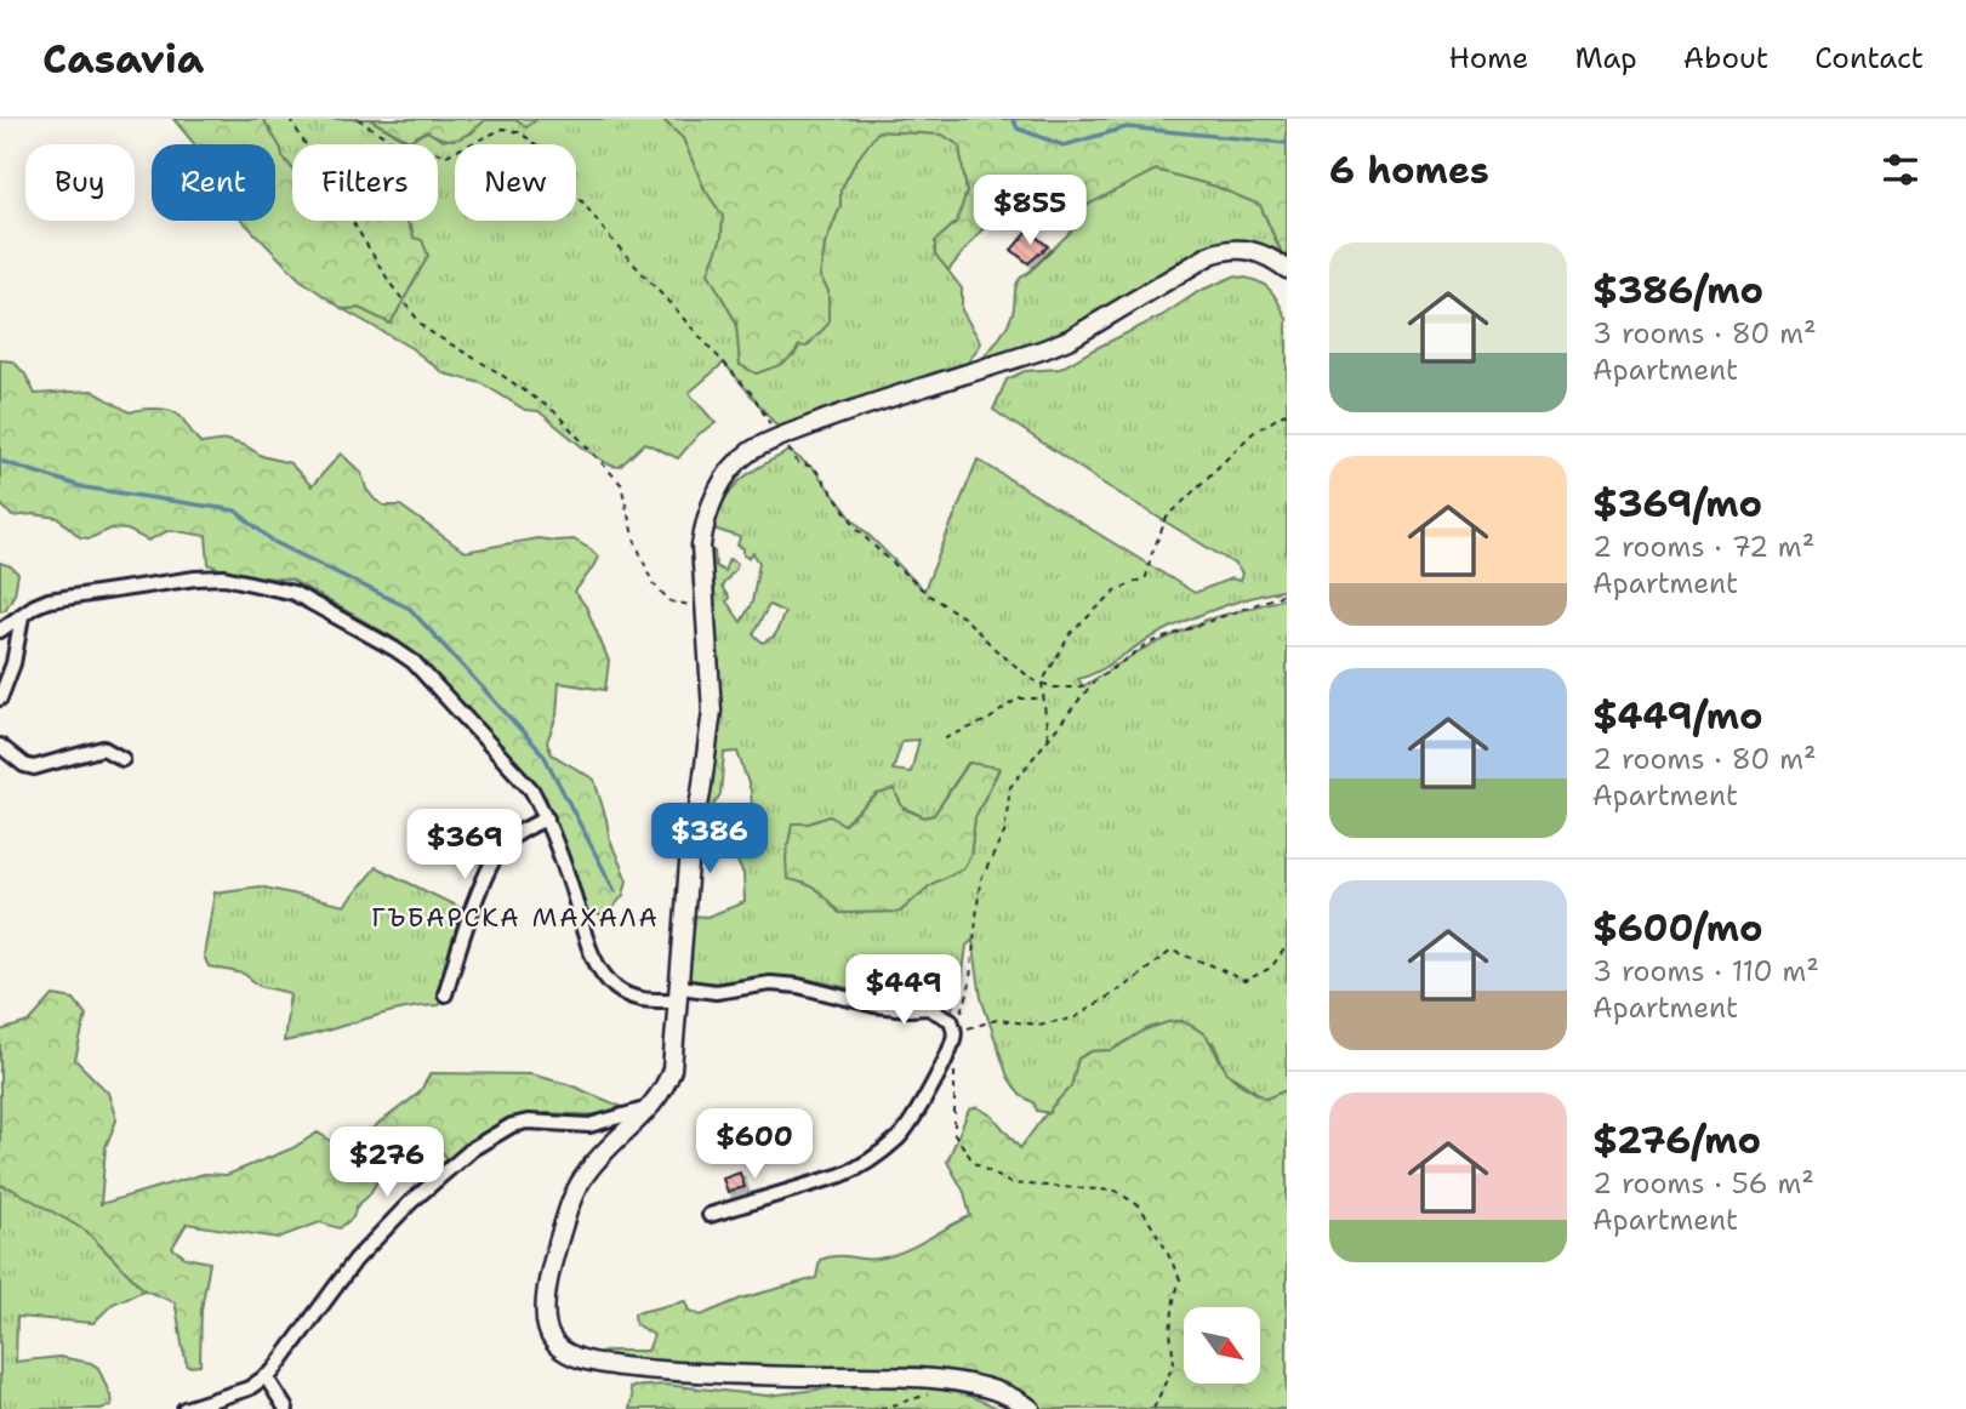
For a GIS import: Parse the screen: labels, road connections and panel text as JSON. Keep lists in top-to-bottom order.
{
  "districts": ["ГЪБАРСКА МАХАЛА"],
  "north": "bottom right",
  "page": {
    "header": "Casavia",
    "nav": [
      "Home",
      "Map",
      "About",
      "Contact"
    ],
    "heading": "6 homes",
    "chip": [
      "Buy",
      "Rent",
      "Filters",
      "New"
    ],
    "price": [
      "$855",
      "$386",
      "$369",
      "$449",
      "$600",
      "$276"
    ],
    "list": [
      {
        "name": "$386/mo",
        "note": "3 rooms · 80 m² · Apartment"
      },
      {
        "name": "$369/mo",
        "note": "2 rooms · 72 m² · Apartment"
      },
      {
        "name": "$449/mo",
        "note": "2 rooms · 80 m² · Apartment"
      },
      {
        "name": "$600/mo",
        "note": "3 rooms · 110 m² · Apartment"
      },
      {
        "name": "$276/mo",
        "note": "2 rooms · 56 m² · Apartment"
      }
    ]
  }
}
